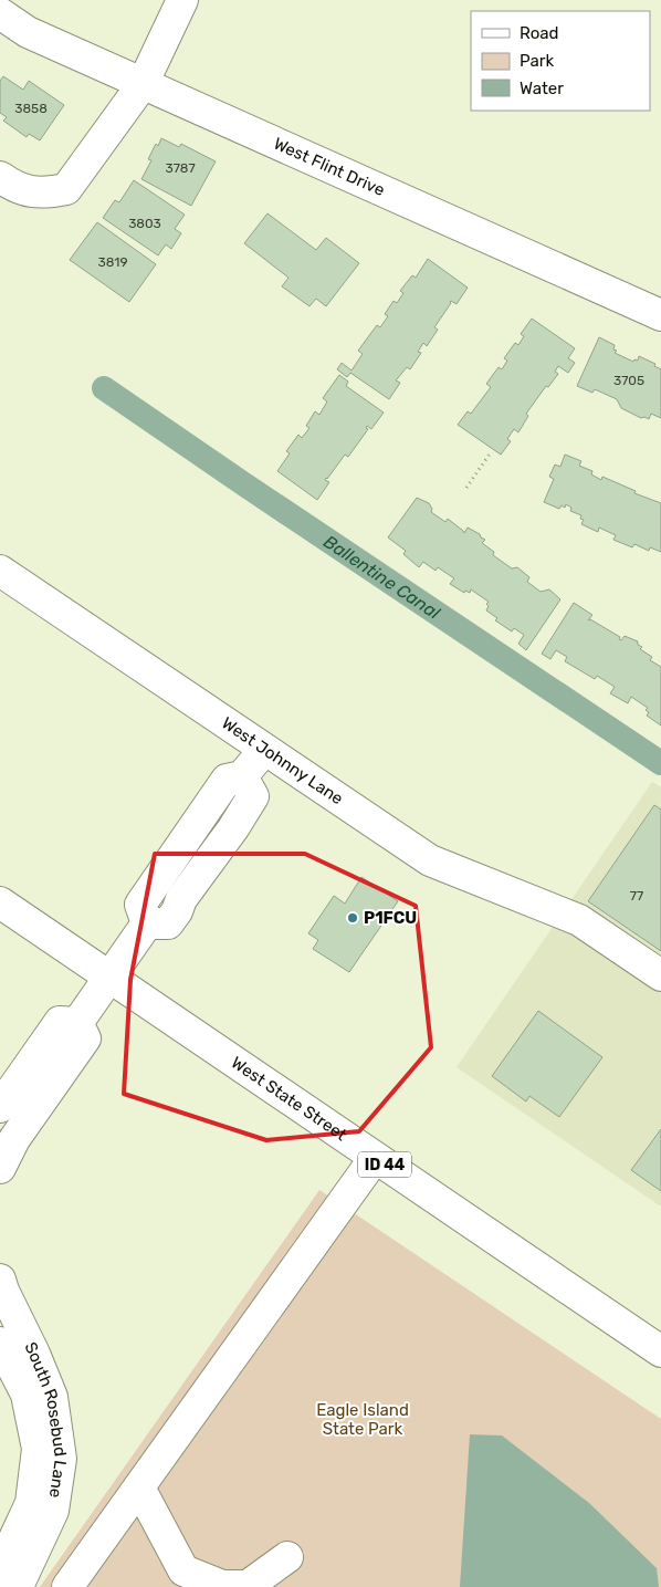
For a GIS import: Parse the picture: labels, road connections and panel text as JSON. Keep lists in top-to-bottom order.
{
  "streets": {
    "street": [
      "West Flint Drive",
      "West Johnny Lane",
      "West State Street",
      "ID 44",
      "South Rosebud Lane"
    ]
  },
  "water": ["Ballentine Canal"],
  "parks": ["Eagle Island State Park"],
  "places": ["P1FCU"],
  "house_numbers": [
    "3858",
    "3787",
    "3803",
    "3819",
    "3705",
    "77"
  ],
  "legend": ["Road", "Park", "Water"]
}
